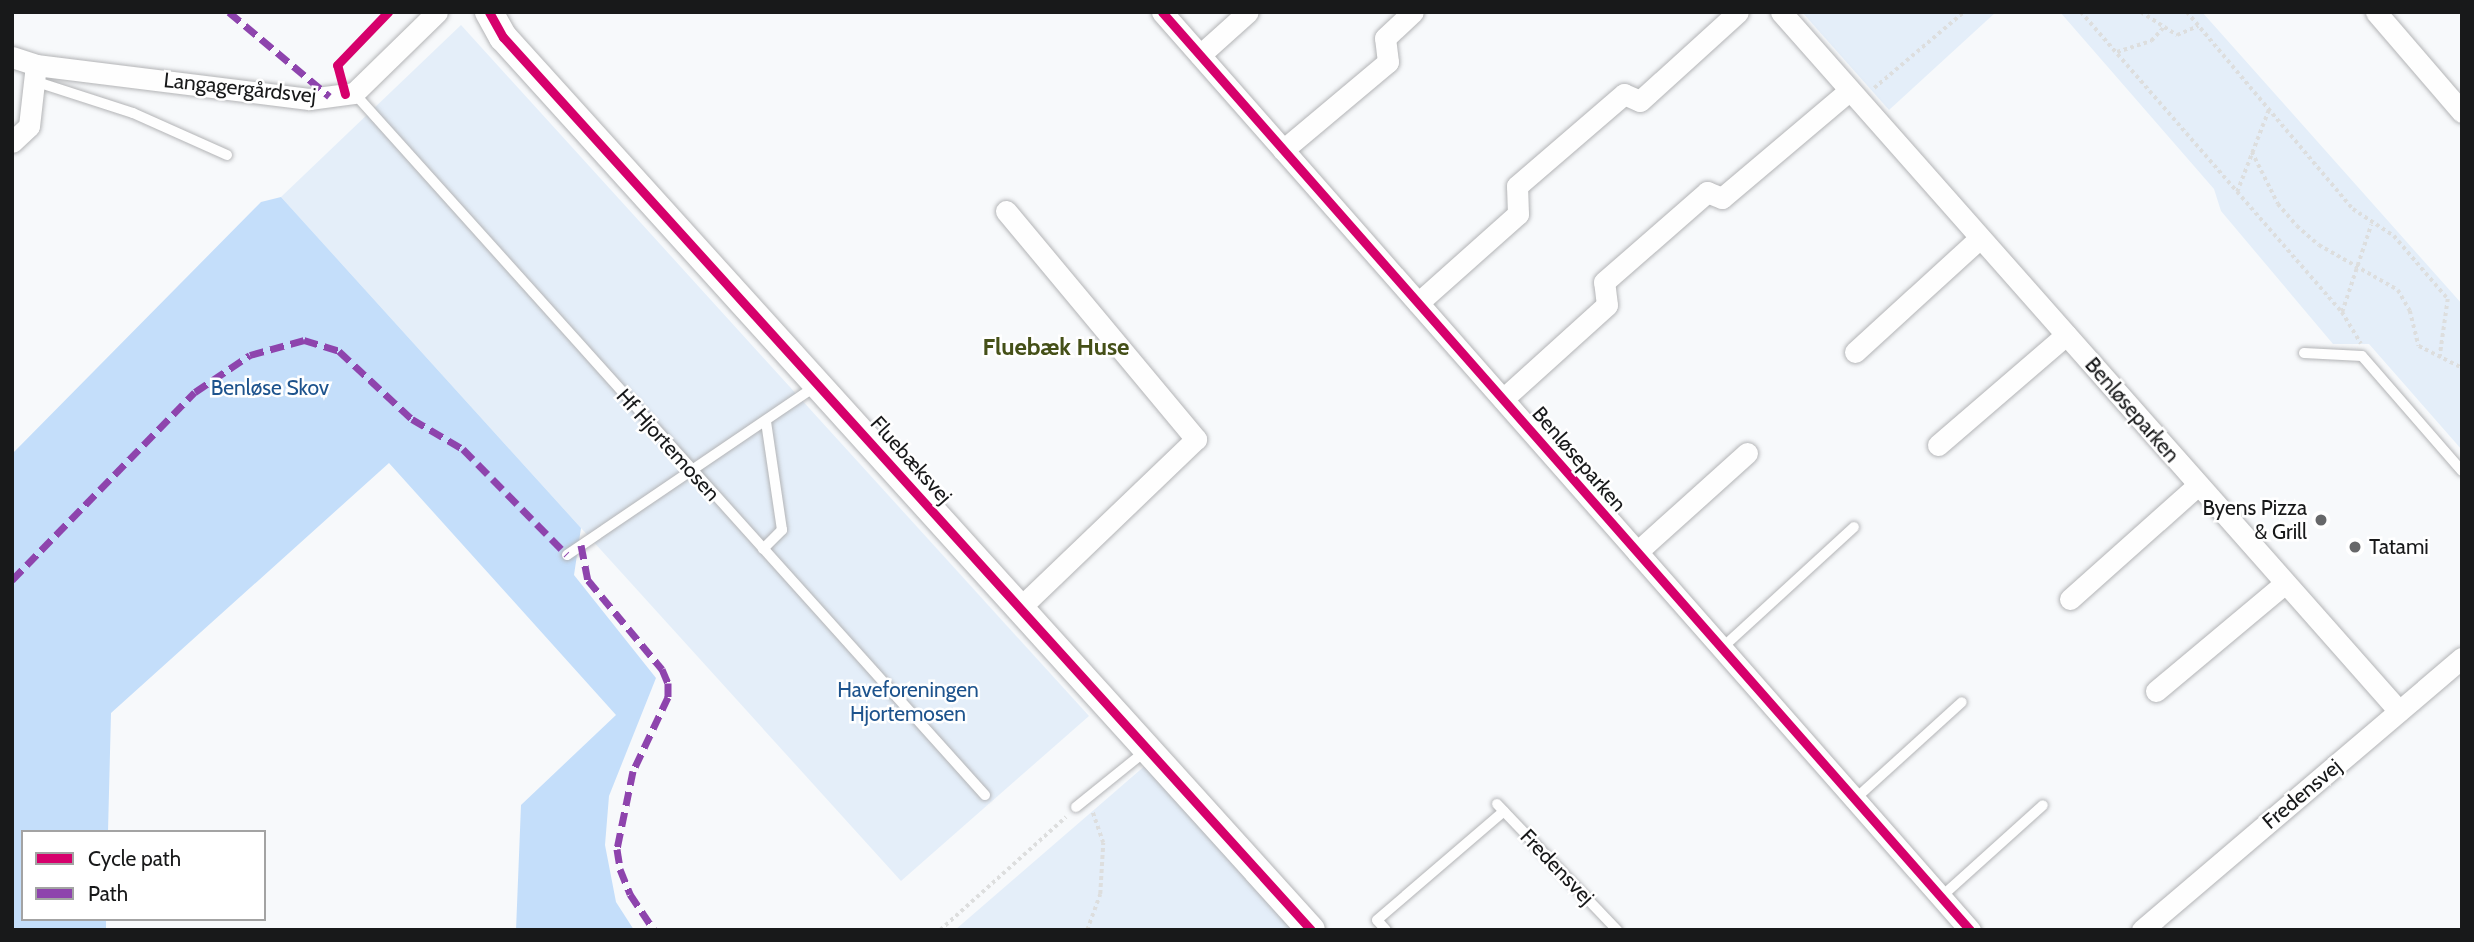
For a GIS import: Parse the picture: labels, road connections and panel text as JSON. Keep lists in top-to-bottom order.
{
  "streets": {
    "street": [
      "Langagergårdsvej",
      "Benløseparken",
      "Fluebæksvej",
      "Fredensvej"
    ],
    "lane": ["Hf Hjortemosen"]
  },
  "crossings": [
    ["Langagergårdsvej", "Hf Hjortemosen"],
    ["Benløseparken", "Fredensvej"]
  ],
  "districts": ["Fluebæk Huse"],
  "parks": ["Benløse Skov", "Haveforeningen Hjortemosen"],
  "places": ["Byens Pizza & Grill", "Tatami"],
  "legend": ["Cycle path", "Path"]
}
